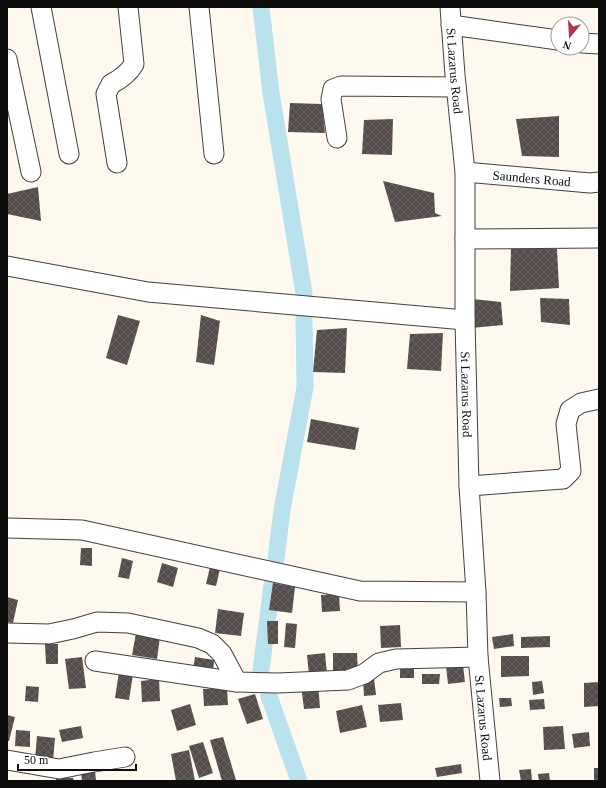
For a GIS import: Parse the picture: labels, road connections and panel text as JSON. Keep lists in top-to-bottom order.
{
  "streets": {
    "street": ["St Lazarus Road", "Saunders Road"]
  },
  "crossings": [
    ["St Lazarus Road", "Saunders Road"]
  ],
  "scale_bar": "50 m",
  "north": "bottom"
}
